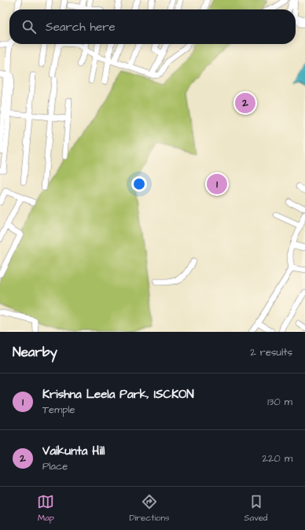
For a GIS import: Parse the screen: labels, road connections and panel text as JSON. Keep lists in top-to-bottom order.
{
  "page": {
    "search": "Search here",
    "pins": ["2", "1"],
    "heading": ["Nearby", "2 results"],
    "list": [
      {
        "mark": "1",
        "name": "Krishna Leela Park, ISCKON",
        "note": "Temple",
        "value": "130 m"
      },
      {
        "mark": "2",
        "name": "Vaikunta Hill",
        "note": "Place",
        "value": "220 m"
      }
    ],
    "nav": ["Map", "Directions", "Saved"]
  }
}
